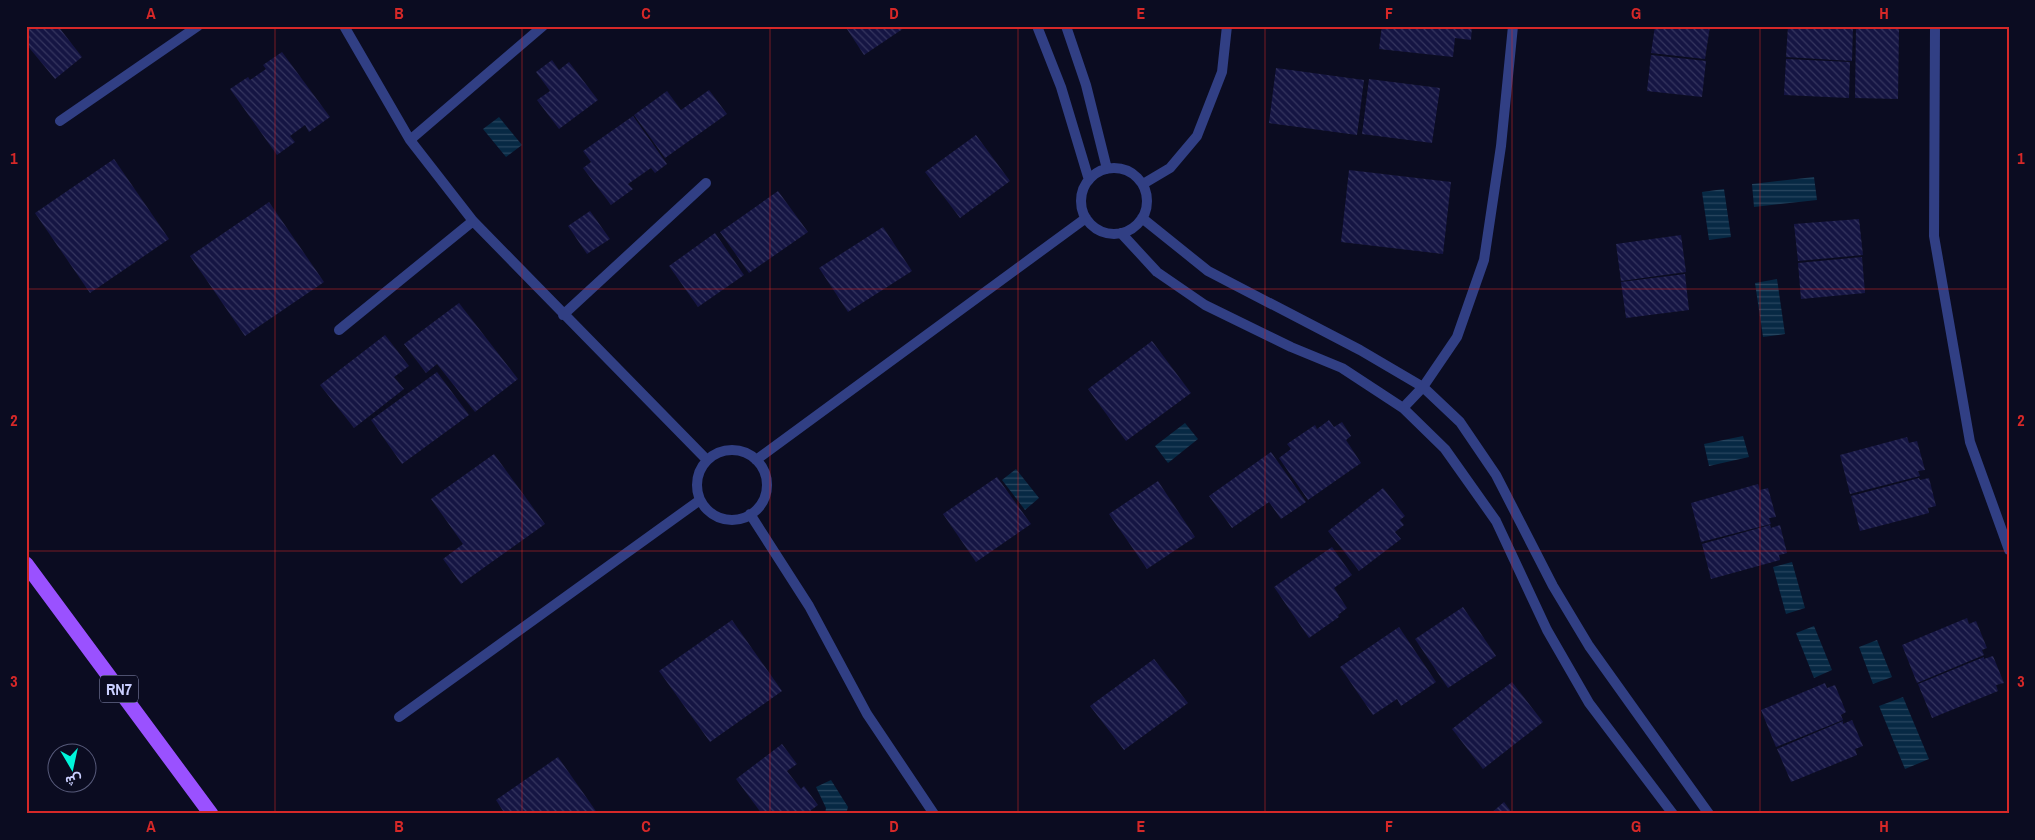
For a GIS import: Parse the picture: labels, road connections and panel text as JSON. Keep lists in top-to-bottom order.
{
  "streets": {
    "main road": ["RN7"]
  },
  "north": "bottom",
  "grid": {
    "columns": [
      "A",
      "B",
      "C",
      "D",
      "E",
      "F",
      "G",
      "H"
    ],
    "rows": ["1", "2", "3"]
  }
}
